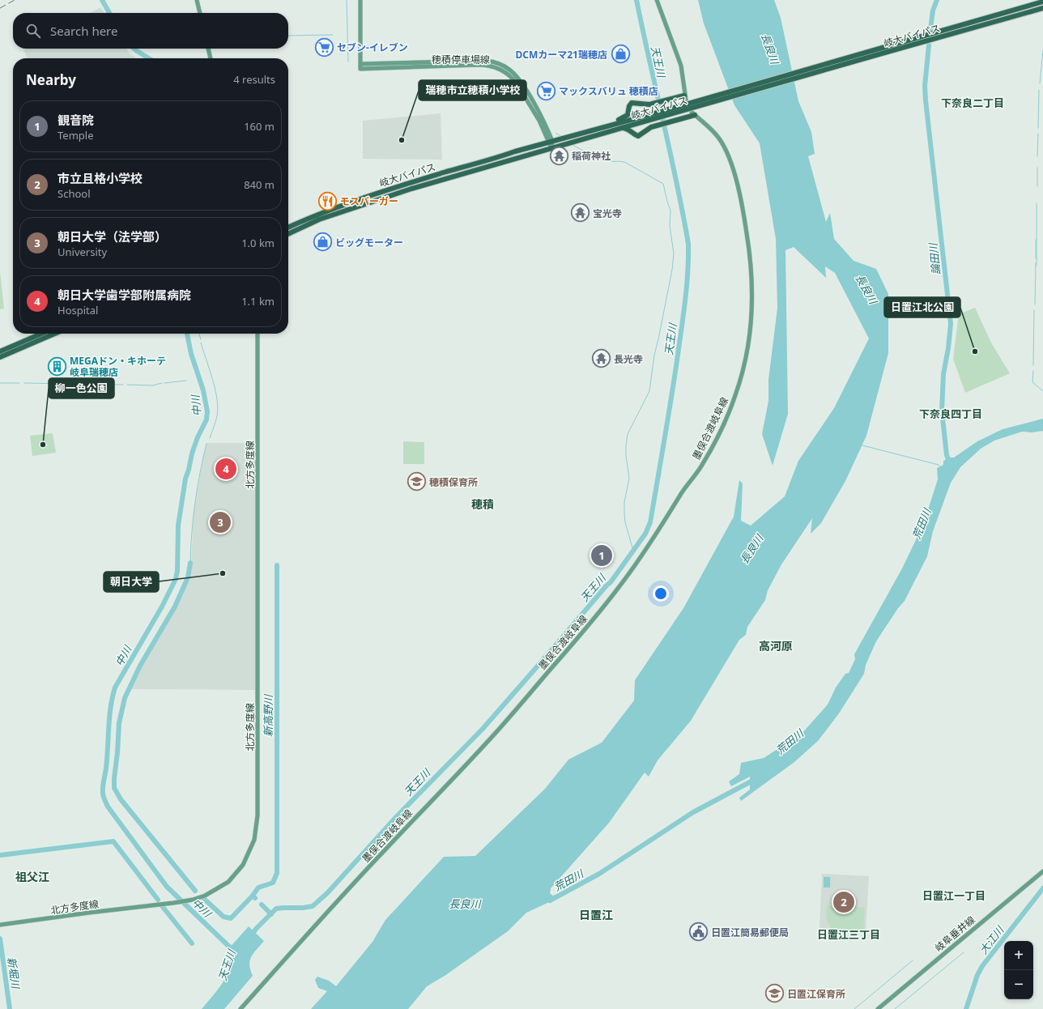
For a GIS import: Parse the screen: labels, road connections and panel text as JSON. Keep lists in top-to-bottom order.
{
  "streets": {
    "highway": ["岐大バイパス"],
    "main road": [
      "穂積停車場線",
      "墨俣合渡岐阜線",
      "北方多度線",
      "岐阜垂井線"
    ]
  },
  "crossings": [
    ["岐大バイパス", "穂積停車場線"]
  ],
  "districts": [
    "下奈良二丁目",
    "下奈良四丁目",
    "穂積",
    "高河原",
    "祖父江",
    "日置江一丁目",
    "日置江",
    "日置江三丁目"
  ],
  "water": [
    "長良川",
    "天王川",
    "論田川",
    "中川",
    "荒田川",
    "新高野川",
    "大江川",
    "新堀川"
  ],
  "places": {
    "supermarket": ["セブン-イレブン", "マックスバリュ 穂積店"],
    "shop": ["DCMカーマ21瑞穂店", "ビッグモーター"],
    "other": [
      "瑞穂市立穂積小学校",
      "日置江北公園",
      "柳一色公園",
      "朝日大学"
    ],
    "temple": ["稲荷神社", "宝光寺", "長光寺"],
    "restaurant": ["モスバーガー"],
    "building": ["MEGAドン・キホーテ 岐阜瑞穂店"],
    "school or university": ["穂積保育所", "日置江保育所"],
    "public building": ["日置江簡易郵便局"]
  },
  "page": {
    "search": "Search here",
    "heading": ["Nearby", "4 results"],
    "list": [
      {
        "mark": "1",
        "name": "観音院",
        "note": "Temple",
        "value": "160 m"
      },
      {
        "mark": "2",
        "name": "市立且格小学校",
        "note": "School",
        "value": "840 m"
      },
      {
        "mark": "3",
        "name": "朝日大学（法学部）",
        "note": "University",
        "value": "1.0 km"
      },
      {
        "mark": "4",
        "name": "朝日大学歯学部附属病院",
        "note": "Hospital",
        "value": "1.1 km"
      }
    ],
    "pins": [
      "4",
      "3",
      "1",
      "2"
    ],
    "map_buttons": ["+", "−"]
  }
}
